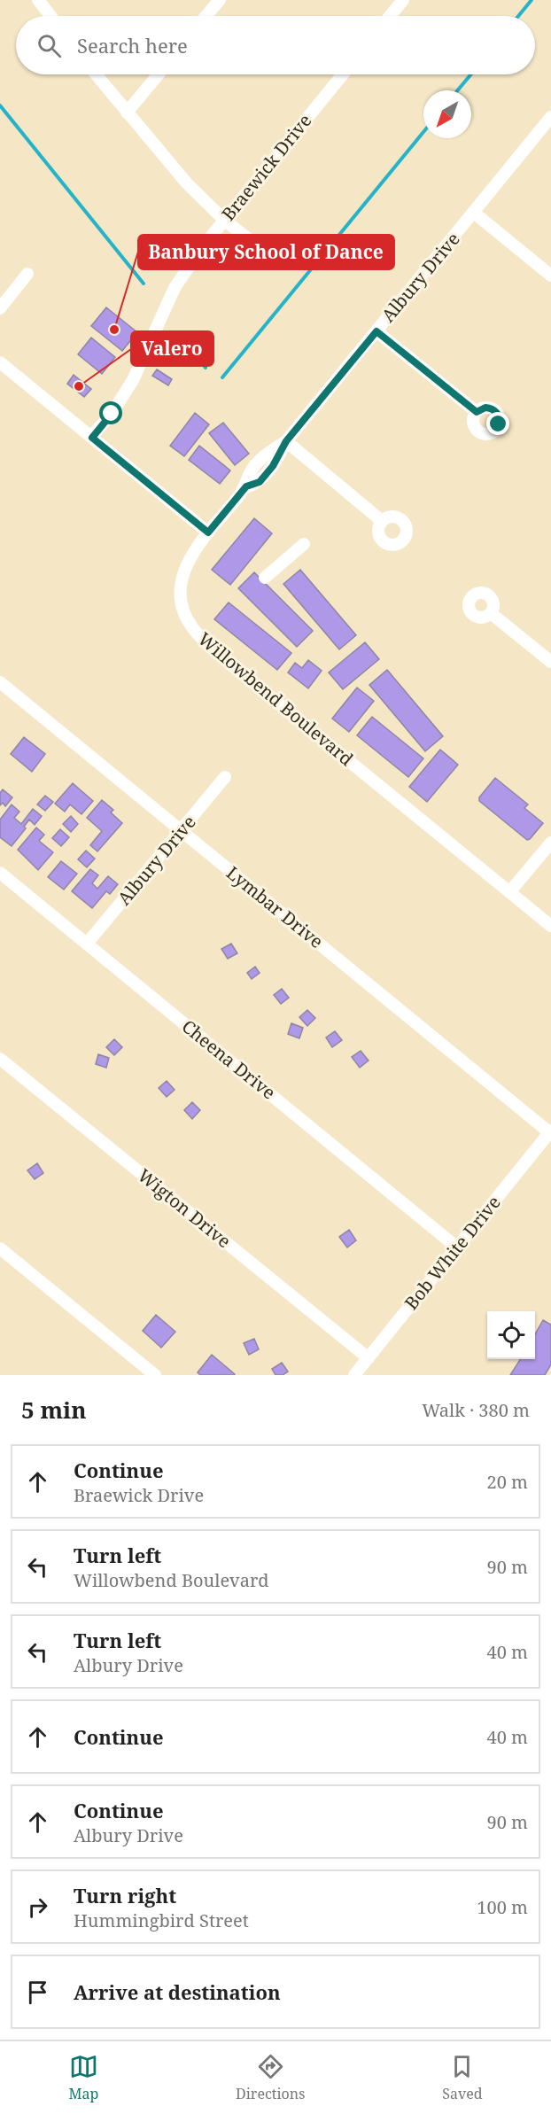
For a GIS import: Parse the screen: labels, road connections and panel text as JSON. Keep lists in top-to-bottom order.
{
  "streets": {
    "street": [
      "Braewick Drive",
      "Albury Drive",
      "Willowbend Boulevard",
      "Lymbar Drive",
      "Cheena Drive",
      "Wigton Drive",
      "Bob White Drive"
    ]
  },
  "crossings": [
    ["Albury Drive", "Willowbend Boulevard"],
    ["Albury Drive", "Lymbar Drive"],
    ["Albury Drive", "Cheena Drive"],
    ["Lymbar Drive", "Bob White Drive"],
    ["Cheena Drive", "Bob White Drive"],
    ["Wigton Drive", "Bob White Drive"]
  ],
  "places": ["Banbury School of Dance", "Valero"],
  "north": "bottom left",
  "page": {
    "search": "Search here",
    "heading": ["5 min", "Walk · 380 m"],
    "list": [
      ["Continue", "Braewick Drive", "20 m"],
      ["Turn left", "Willowbend Boulevard", "90 m"],
      ["Turn left", "Albury Drive", "40 m"],
      ["Continue", "40 m"],
      ["Continue", "Albury Drive", "90 m"],
      ["Turn right", "Hummingbird Street", "100 m"],
      "Arrive at destination"
    ],
    "nav": ["Map", "Directions", "Saved"]
  }
}
